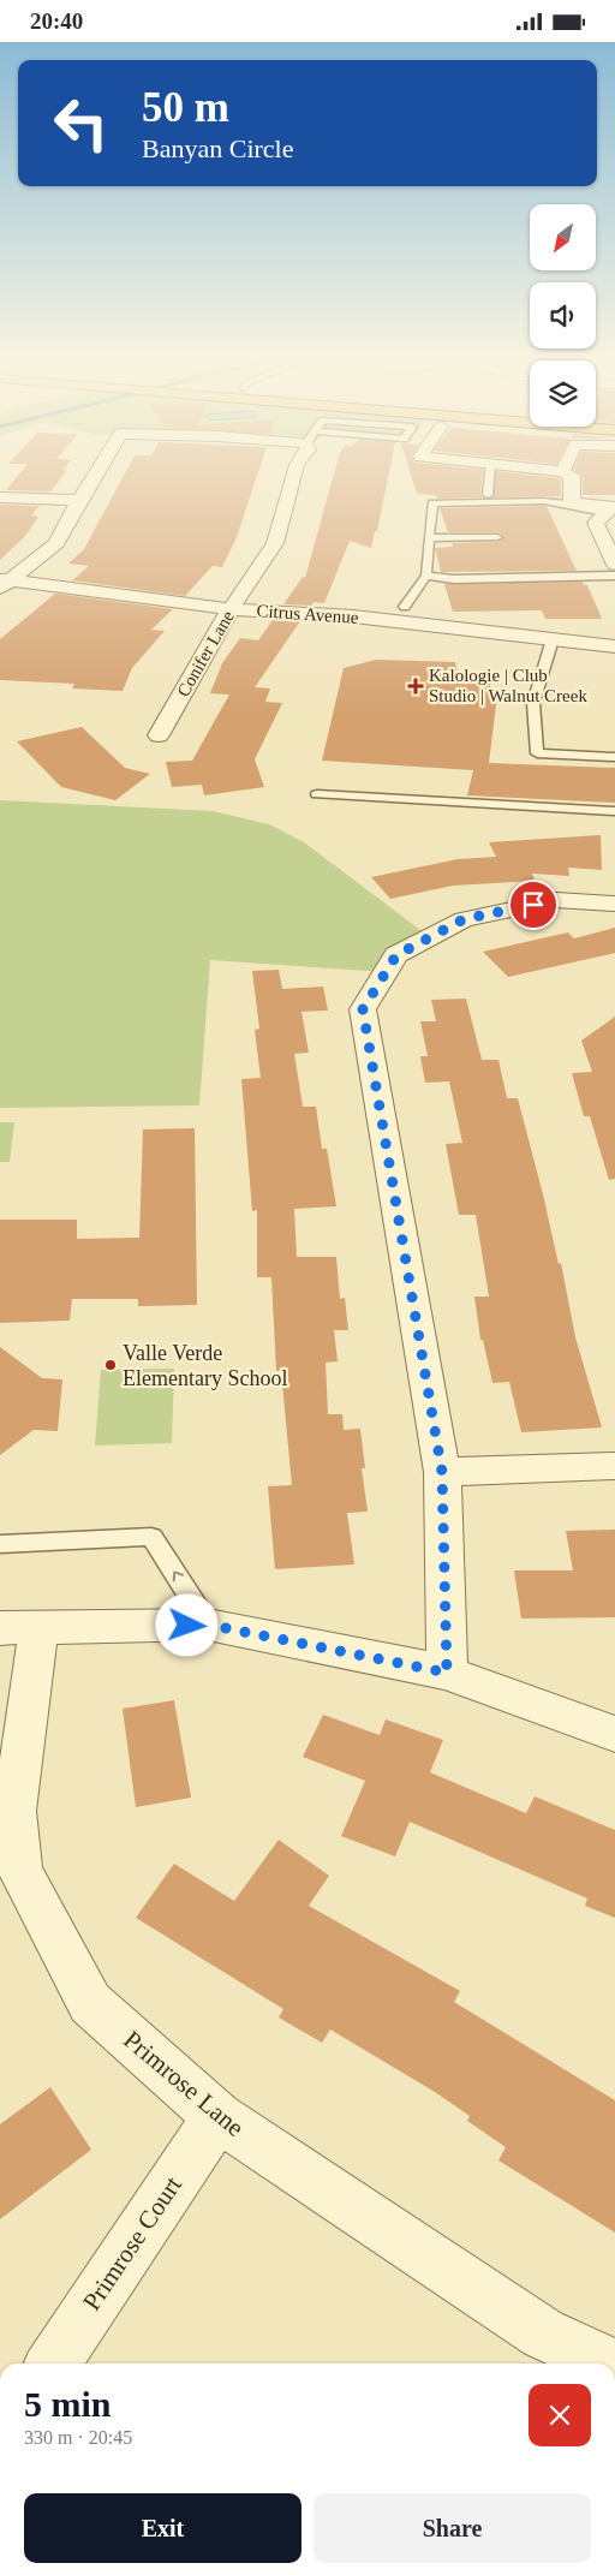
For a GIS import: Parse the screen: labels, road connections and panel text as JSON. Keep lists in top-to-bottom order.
{
  "streets": {
    "street": [
      "Citrus Avenue",
      "Conifer Lane",
      "Primrose Lane",
      "Primrose Court"
    ]
  },
  "crossings": [
    ["Citrus Avenue", "Conifer Lane"],
    ["Primrose Lane", "Primrose Court"]
  ],
  "places": {
    "health": ["Kalologie | Club Studio | Walnut Creek"],
    "other": ["Valle Verde Elementary School"]
  },
  "north": "bottom left",
  "page": {
    "status": "20:40",
    "turn": ["50 m", "Banyan Circle"],
    "heading": ["5 min", "330 m · 20:45"],
    "buttons": ["Exit", "Share"]
  }
}
